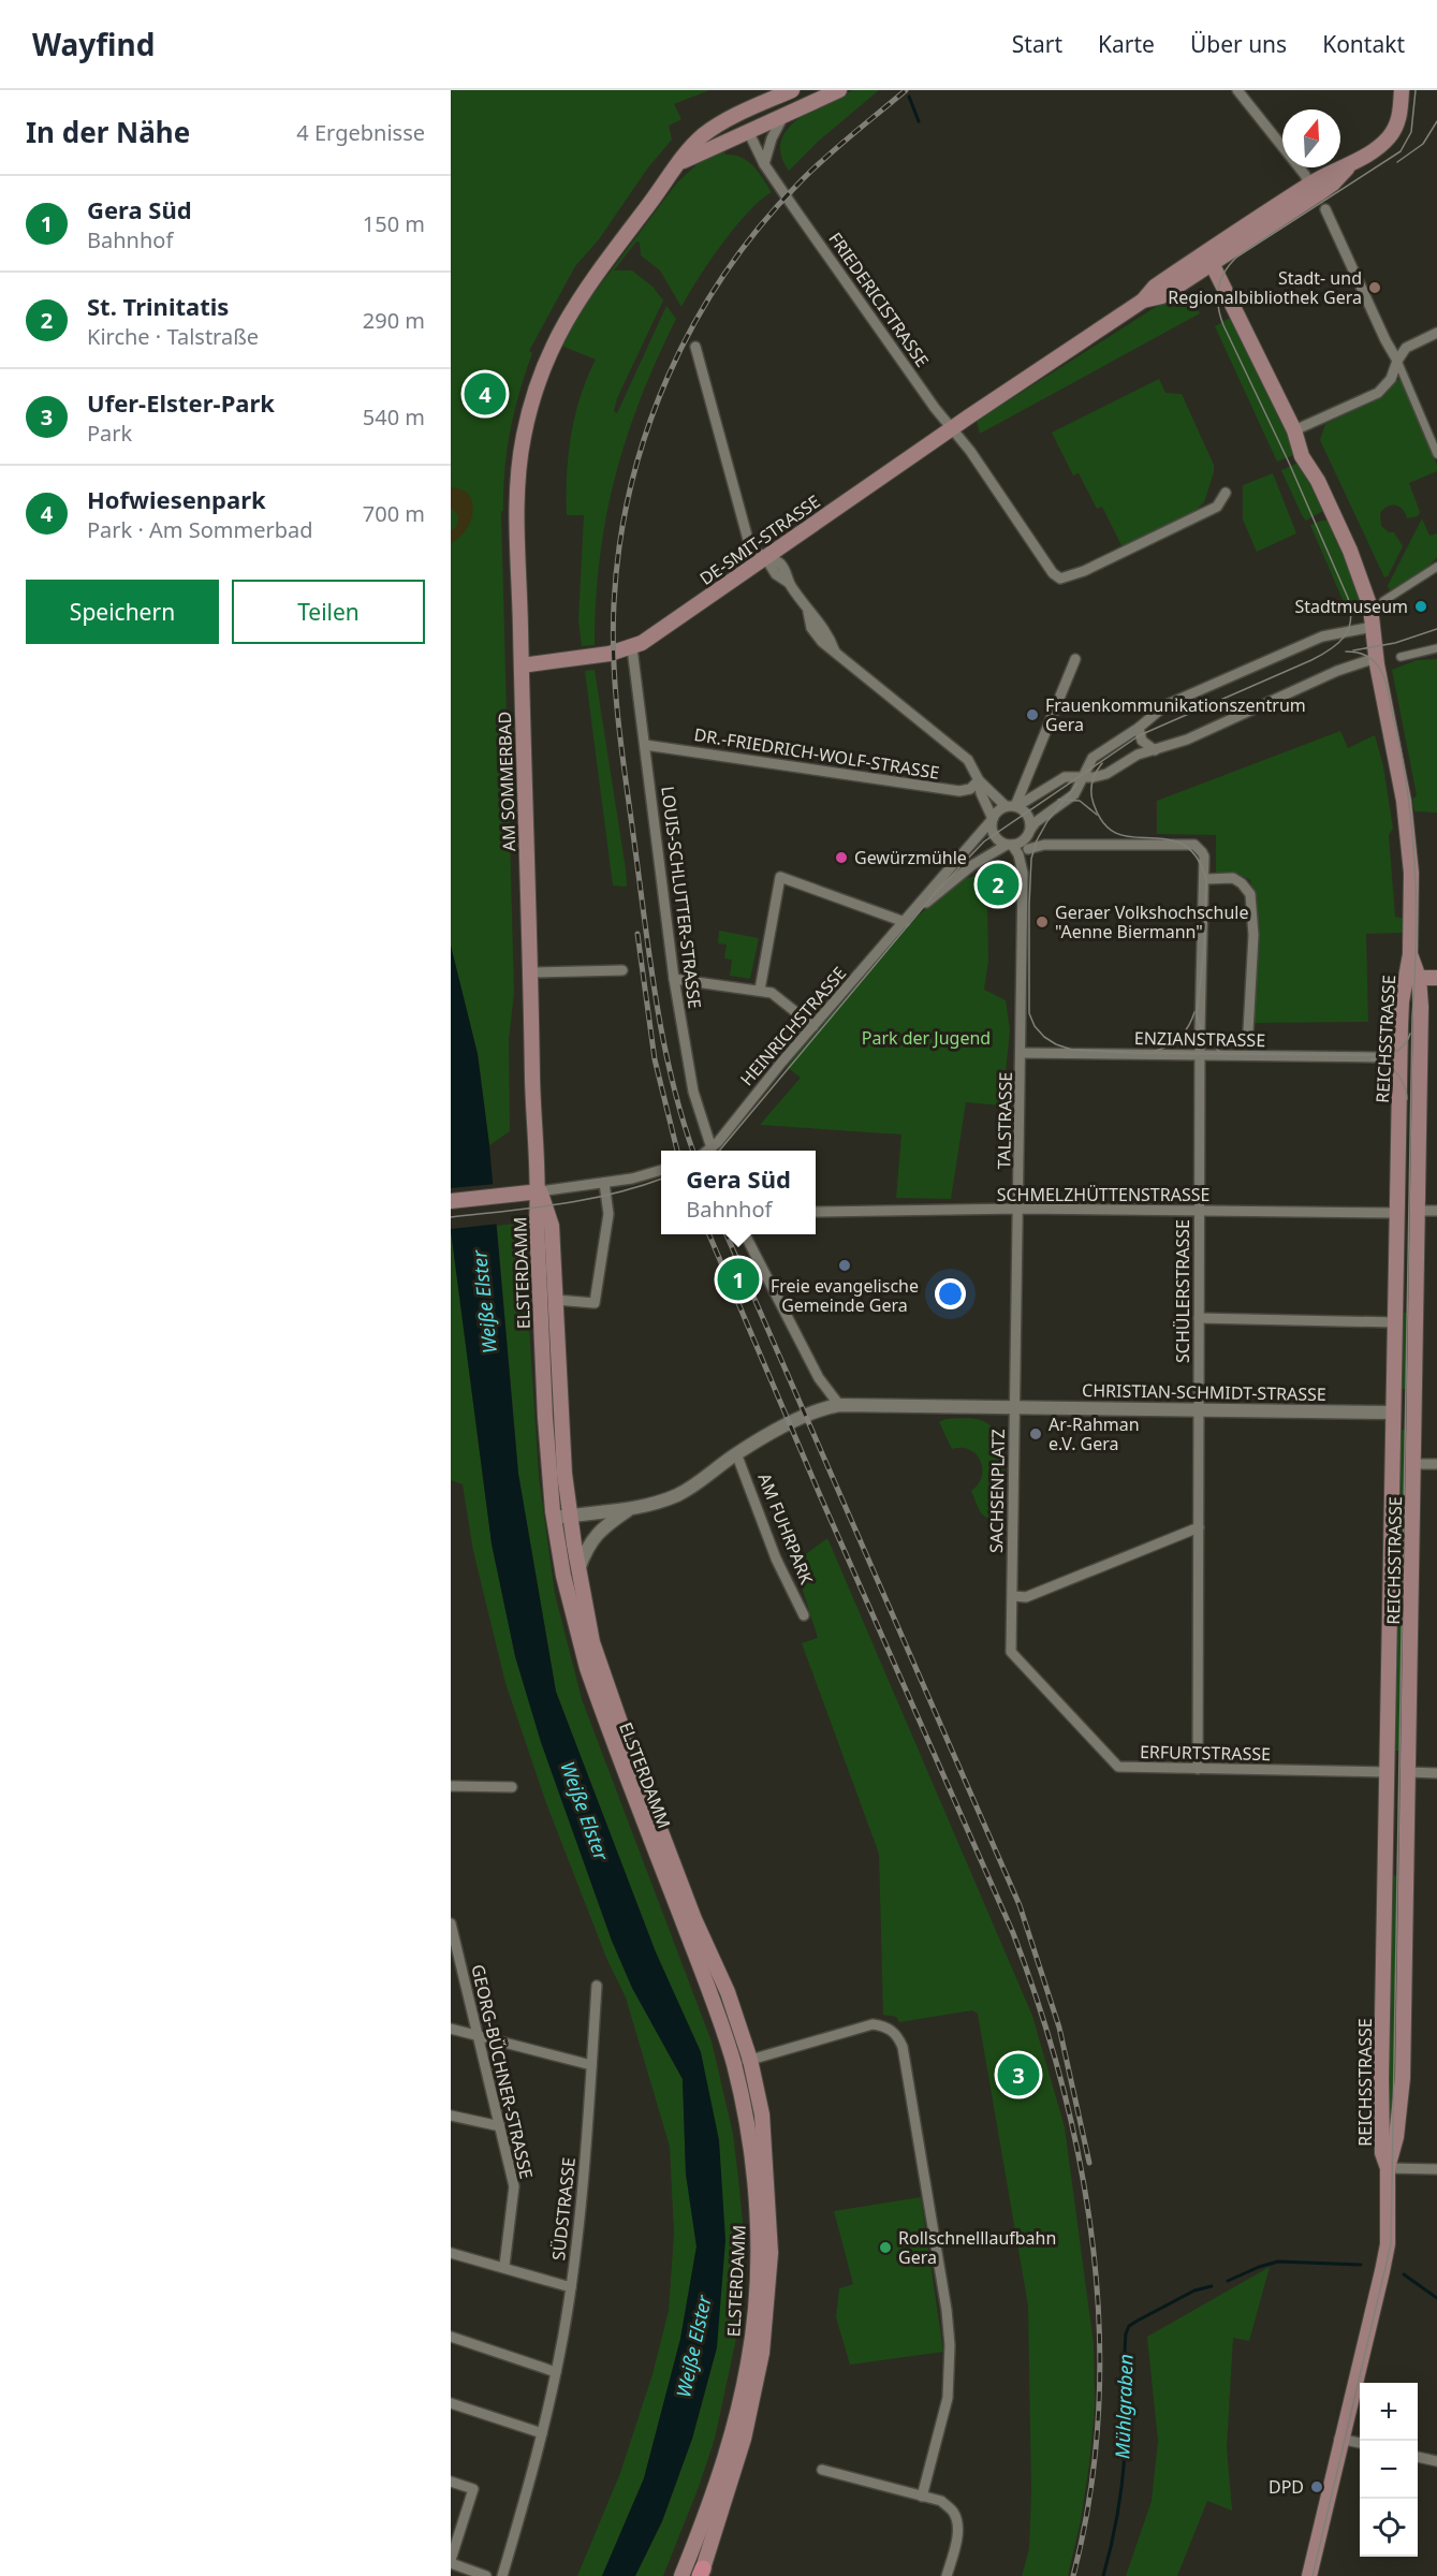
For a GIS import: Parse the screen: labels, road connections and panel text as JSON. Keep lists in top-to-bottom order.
{
  "streets": {
    "main road": [
      "DE-SMIT-STRASSE",
      "AM SOMMERBAD",
      "REICHSSTRASSE",
      "ELSTERDAMM"
    ],
    "street": [
      "FRIEDERICISTRASSE",
      "DR.-FRIEDRICH-WOLF-STRASSE",
      "LOUIS-SCHLUTTER-STRASSE",
      "HEINRICHSTRASSE",
      "ENZIANSTRASSE",
      "TALSTRASSE",
      "SCHMELZHÜTTENSTRASSE",
      "SCHÜLERSTRASSE",
      "CHRISTIAN-SCHMIDT-STRASSE",
      "SACHSENPLATZ",
      "AM FUHRPARK",
      "ERFURTSTRASSE",
      "GEORG-BÜCHNER-STRASSE",
      "SÜDSTRASSE"
    ]
  },
  "crossings": [
    ["FRIEDERICISTRASSE", "DE-SMIT-STRASSE"],
    ["DE-SMIT-STRASSE", "AM SOMMERBAD"],
    ["DE-SMIT-STRASSE", "LOUIS-SCHLUTTER-STRASSE"],
    ["DE-SMIT-STRASSE", "REICHSSTRASSE"],
    ["DR.-FRIEDRICH-WOLF-STRASSE", "LOUIS-SCHLUTTER-STRASSE"],
    ["AM SOMMERBAD", "ELSTERDAMM"],
    ["LOUIS-SCHLUTTER-STRASSE", "HEINRICHSTRASSE"],
    ["HEINRICHSTRASSE", "TALSTRASSE"],
    ["ENZIANSTRASSE", "TALSTRASSE"],
    ["ENZIANSTRASSE", "SCHÜLERSTRASSE"],
    ["REICHSSTRASSE", "SCHMELZHÜTTENSTRASSE"],
    ["REICHSSTRASSE", "CHRISTIAN-SCHMIDT-STRASSE"],
    ["REICHSSTRASSE", "ERFURTSTRASSE"],
    ["TALSTRASSE", "SCHMELZHÜTTENSTRASSE"],
    ["TALSTRASSE", "SCHÜLERSTRASSE"],
    ["TALSTRASSE", "CHRISTIAN-SCHMIDT-STRASSE"],
    ["TALSTRASSE", "SACHSENPLATZ"],
    ["SCHMELZHÜTTENSTRASSE", "SCHÜLERSTRASSE"],
    ["SCHÜLERSTRASSE", "CHRISTIAN-SCHMIDT-STRASSE"],
    ["SCHÜLERSTRASSE", "ERFURTSTRASSE"],
    ["CHRISTIAN-SCHMIDT-STRASSE", "SACHSENPLATZ"],
    ["SACHSENPLATZ", "ERFURTSTRASSE"]
  ],
  "water": ["Weiße Elster", "Mühlgraben"],
  "parks": ["Park der Jugend"],
  "places": [
    "Stadt- und Regionalbibliothek Gera",
    "Stadtmuseum",
    "Frauenkommunikationszentrum Gera",
    "Gewürzmühle",
    "Geraer Volkshochschule \"Aenne Biermann\"",
    "Freie evangelische Gemeinde Gera",
    "Ar-Rahman e.V. Gera",
    "Rollschnelllaufbahn Gera",
    "DPD"
  ],
  "north": "top",
  "page": {
    "header": "Wayfind",
    "nav": [
      "Start",
      "Karte",
      "Über uns",
      "Kontakt"
    ],
    "heading": ["In der Nähe", "4 Ergebnisse"],
    "list": [
      {
        "mark": "1",
        "name": "Gera Süd",
        "note": "Bahnhof",
        "value": "150 m"
      },
      {
        "mark": "2",
        "name": "St. Trinitatis",
        "note": "Kirche · Talstraße",
        "value": "290 m"
      },
      {
        "mark": "3",
        "name": "Ufer-Elster-Park",
        "note": "Park",
        "value": "540 m"
      },
      {
        "mark": "4",
        "name": "Hofwiesenpark",
        "note": "Park · Am Sommerbad",
        "value": "700 m"
      }
    ],
    "pins": [
      "4",
      "2",
      "1",
      "3"
    ],
    "buttons": ["Speichern", "Teilen"],
    "popup": ["Gera Süd", "Bahnhof"],
    "map_buttons": ["+", "−"]
  }
}
